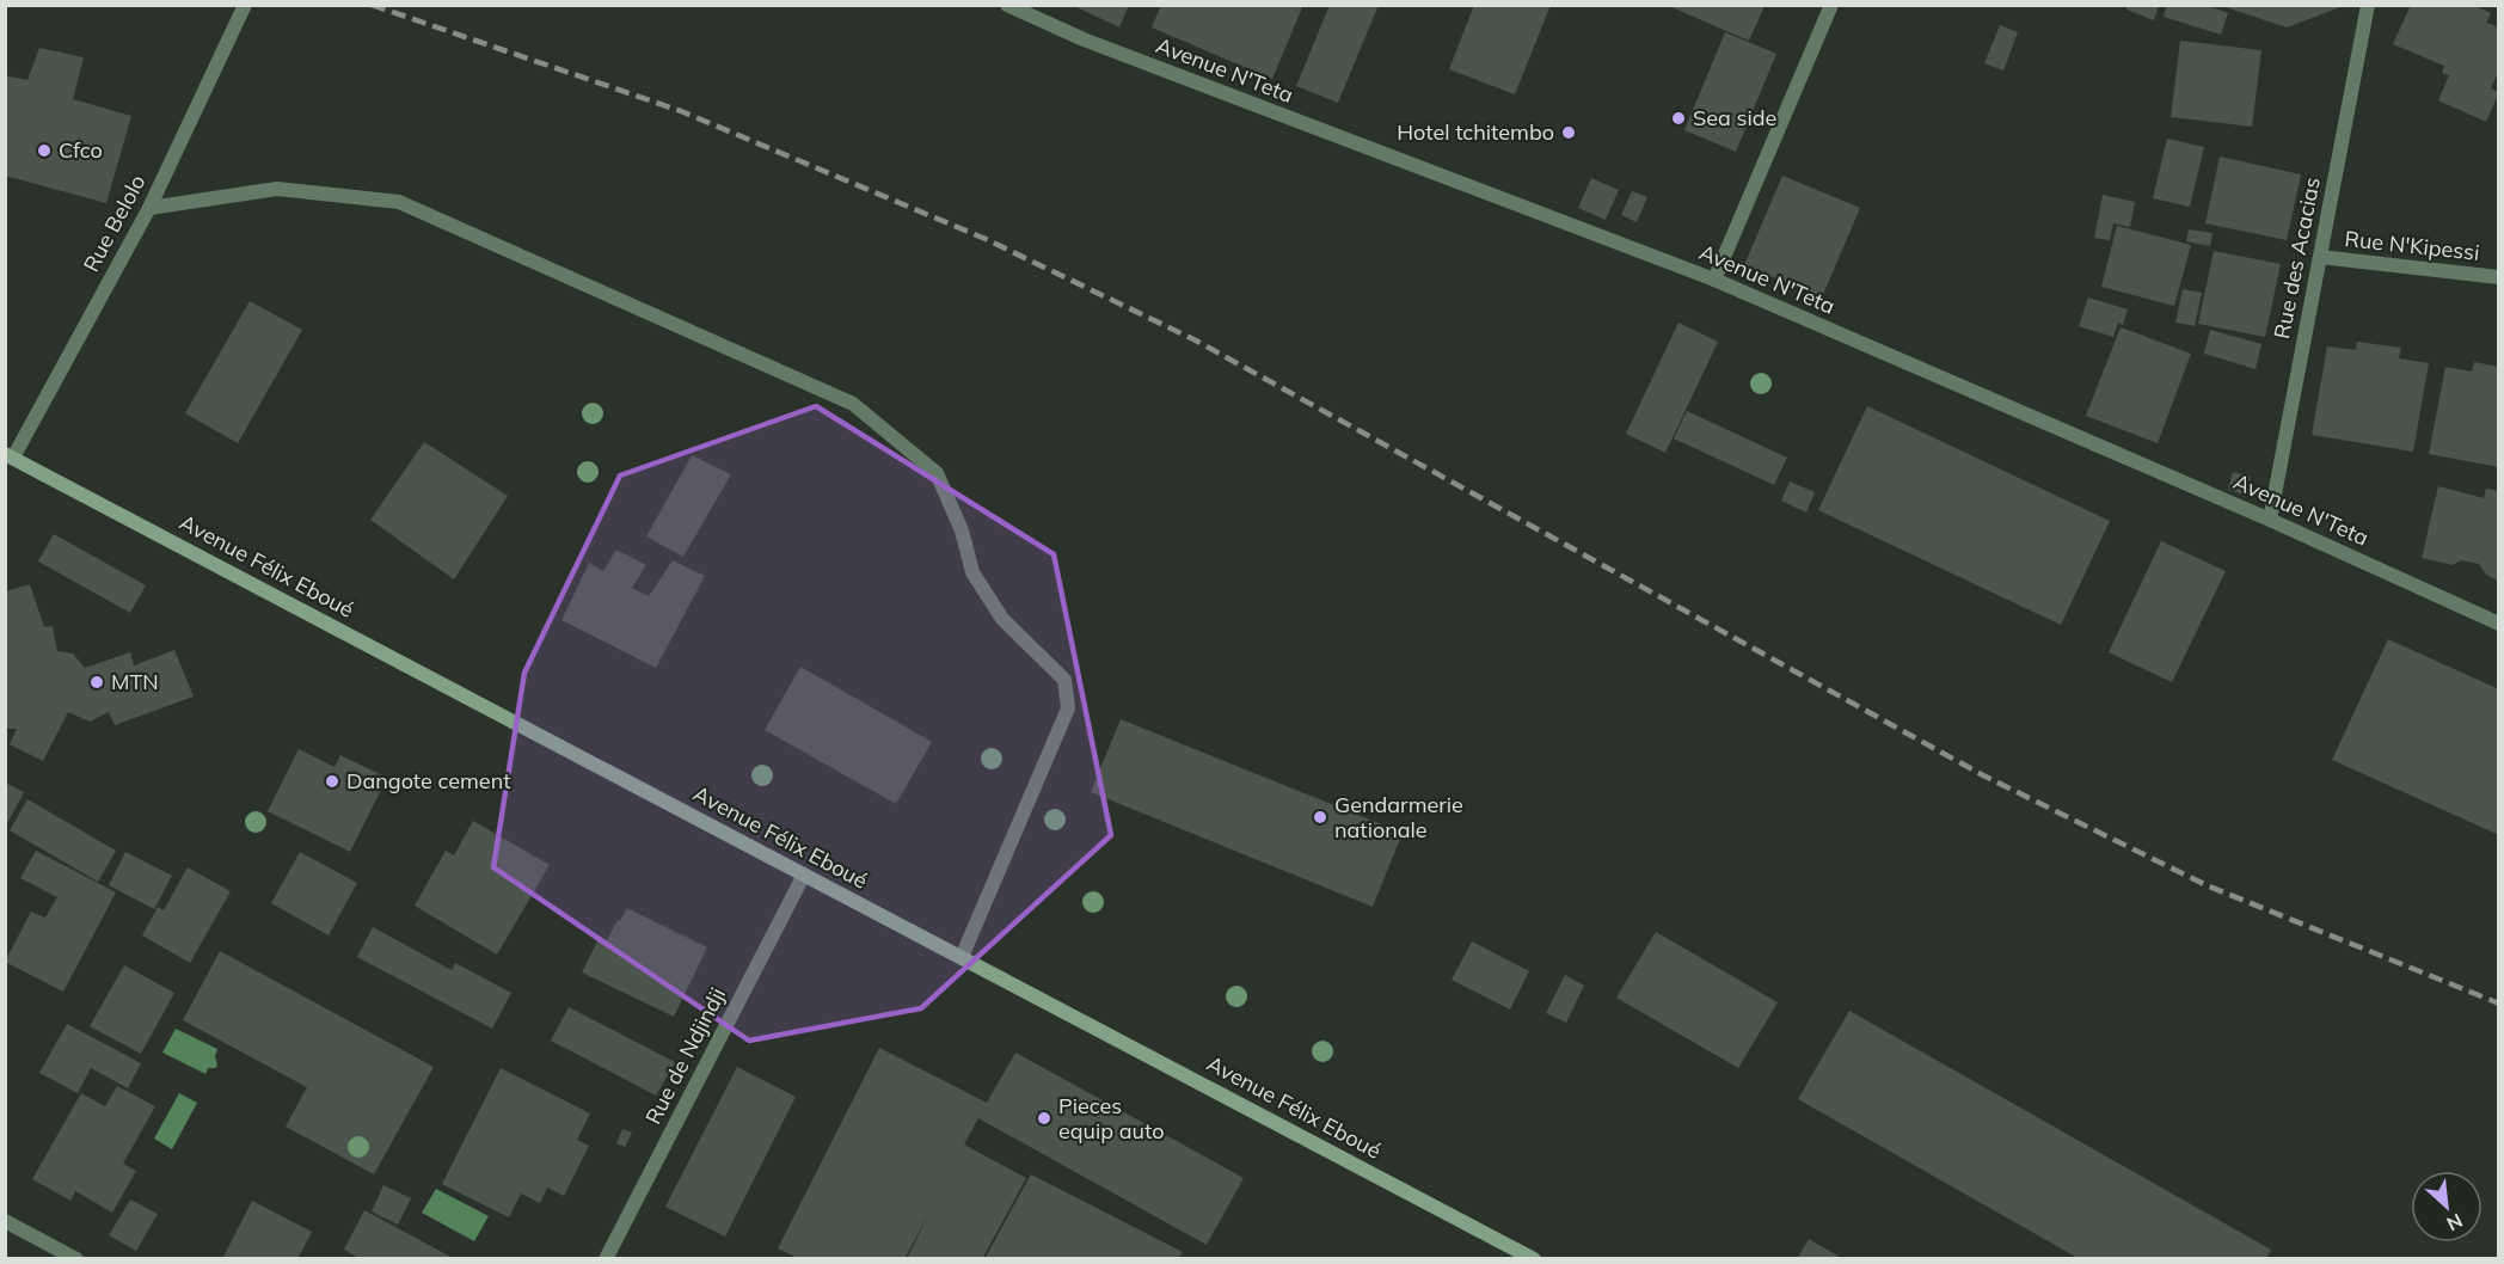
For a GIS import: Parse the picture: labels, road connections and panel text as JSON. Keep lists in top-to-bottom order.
{
  "streets": {
    "street": [
      "Avenue N'Teta",
      "Rue Belolo",
      "Rue N'Kipessi",
      "Rue des Acacias",
      "Avenue Félix Eboué",
      "Rue de Ndjindji"
    ]
  },
  "crossings": [
    ["Avenue N'Teta", "Rue des Acacias"],
    ["Rue Belolo", "Avenue Félix Eboué"],
    ["Rue N'Kipessi", "Rue des Acacias"],
    ["Avenue Félix Eboué", "Rue de Ndjindji"]
  ],
  "places": [
    "Sea side",
    "Hotel tchitembo",
    "Cfco",
    "MTN",
    "Dangote cement",
    "Gendarmerie nationale",
    "Pieces equip auto"
  ],
  "north": "bottom right"
}
